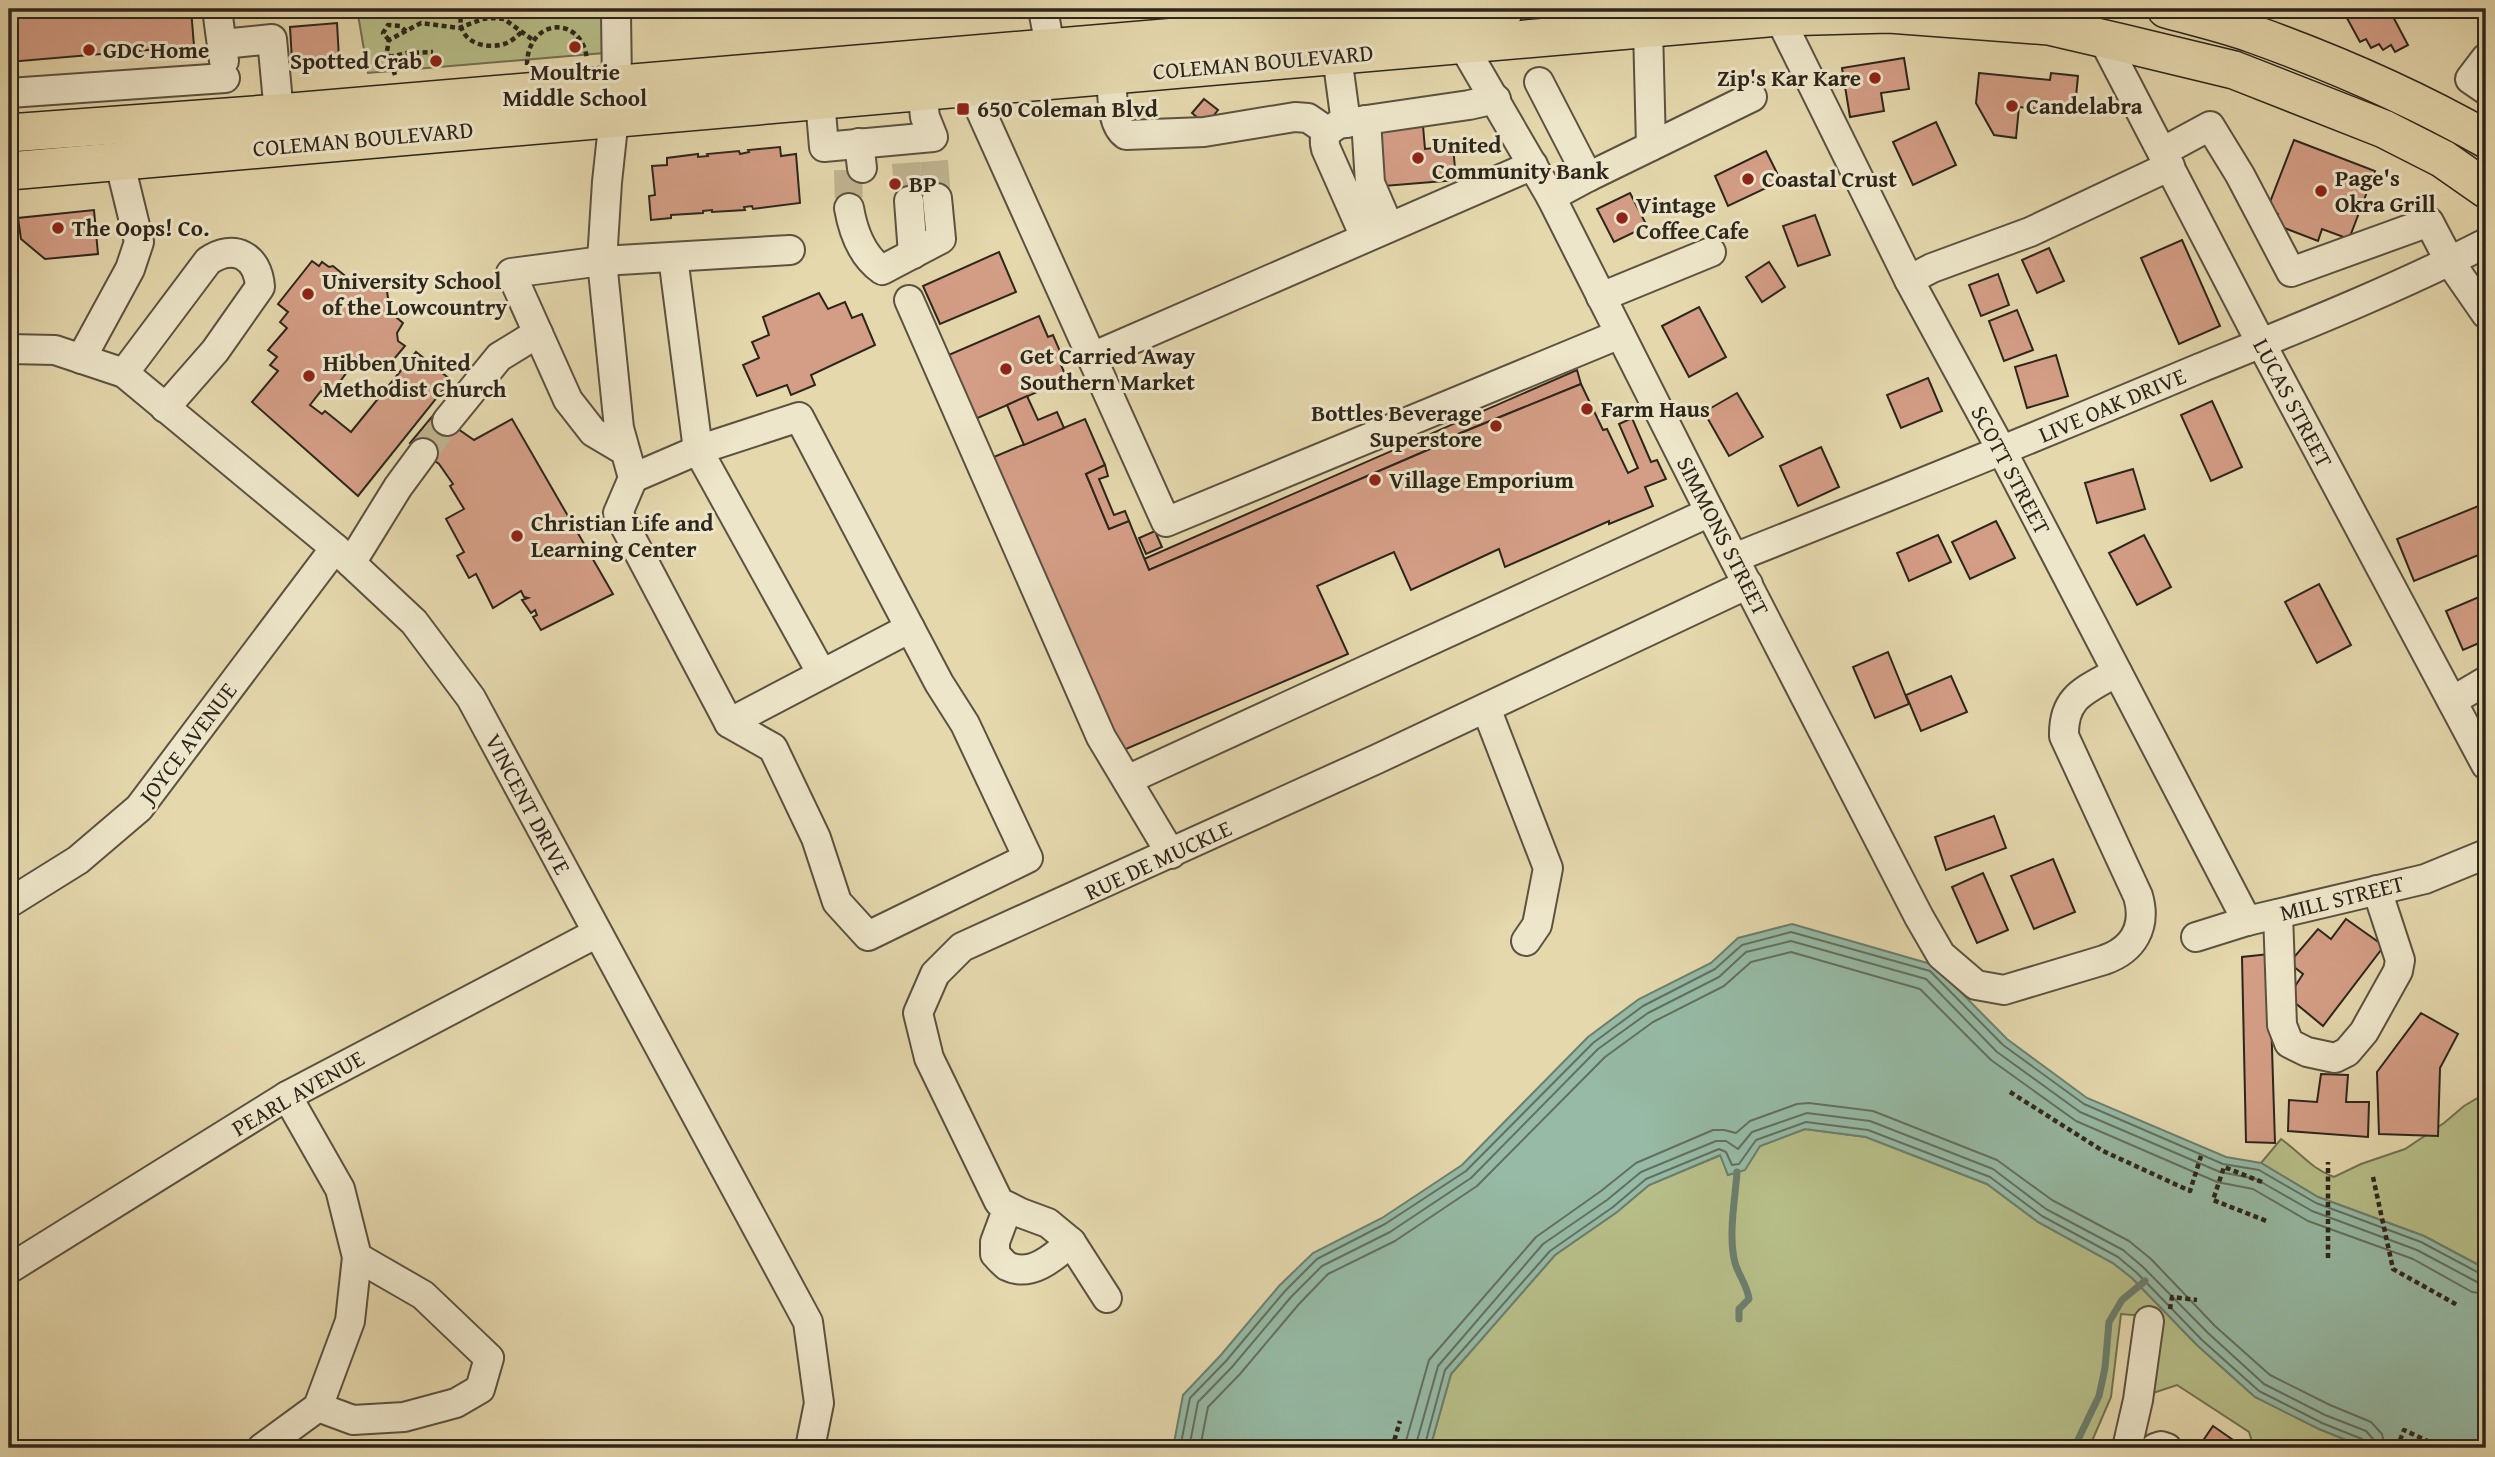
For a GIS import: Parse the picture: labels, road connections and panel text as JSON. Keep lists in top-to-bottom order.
{
  "streets": {
    "main road": ["COLEMAN BOULEVARD"],
    "street": [
      "LUCAS STREET",
      "LIVE OAK DRIVE",
      "SCOTT STREET",
      "SIMMONS STREET",
      "JOYCE AVENUE",
      "VINCENT DRIVE",
      "RUE DE MUCKLE",
      "MILL STREET",
      "PEARL AVENUE"
    ]
  },
  "crossings": [
    ["COLEMAN BOULEVARD", "LUCAS STREET"],
    ["COLEMAN BOULEVARD", "SCOTT STREET"],
    ["COLEMAN BOULEVARD", "SIMMONS STREET"],
    ["LUCAS STREET", "LIVE OAK DRIVE"],
    ["LIVE OAK DRIVE", "SCOTT STREET"],
    ["LIVE OAK DRIVE", "SIMMONS STREET"],
    ["SCOTT STREET", "MILL STREET"],
    ["SIMMONS STREET", "RUE DE MUCKLE"],
    ["JOYCE AVENUE", "VINCENT DRIVE"],
    ["VINCENT DRIVE", "PEARL AVENUE"]
  ],
  "places": {
    "other": [
      "Moultrie Middle School",
      "GDC Home",
      "Spotted Crab",
      "Zip's Kar Kare",
      "Candelabra",
      "United Community Bank",
      "Coastal Crust",
      "BP",
      "Page's Okra Grill",
      "Vintage Coffee Cafe",
      "The Oops! Co.",
      "University School of the Lowcountry",
      "Get Carried Away Southern Market",
      "Hibben United Methodist Church",
      "Farm Haus",
      "Bottles Beverage Superstore",
      "Village Emporium",
      "Christian Life and Learning Center"
    ],
    "transit": ["650 Coleman Blvd"]
  }
}
